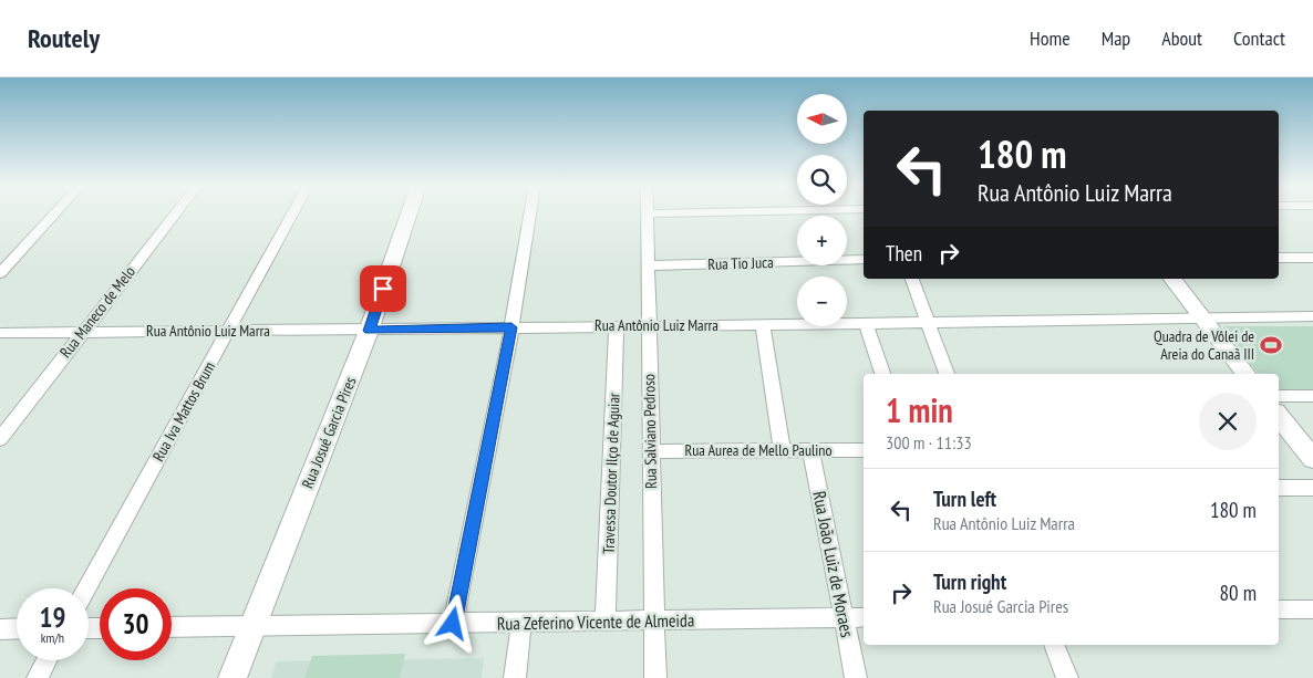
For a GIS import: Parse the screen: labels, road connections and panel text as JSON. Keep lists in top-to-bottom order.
{
  "streets": {
    "street": [
      "Rua Tio Juca",
      "Rua Maneco de Melo",
      "Rua Antônio Luiz Marra",
      "Rua Iva Mattos Brum",
      "Rua Salviano Pedroso",
      "Rua Josué Garcia Pires",
      "Rua Aurea de Mello Paulino",
      "Travessa Doutor Ilço de Aguiar",
      "Rua João Luiz de Moraes",
      "Rua Zeferino Vicente de Almeida"
    ]
  },
  "crossings": [
    ["Rua Tio Juca", "Rua Salviano Pedroso"],
    ["Rua Maneco de Melo", "Rua Antônio Luiz Marra"],
    ["Rua Antônio Luiz Marra", "Rua Iva Mattos Brum"],
    ["Rua Antônio Luiz Marra", "Rua Salviano Pedroso"],
    ["Rua Antônio Luiz Marra", "Rua Josué Garcia Pires"],
    ["Rua Antônio Luiz Marra", "Travessa Doutor Ilço de Aguiar"],
    ["Rua Salviano Pedroso", "Rua Aurea de Mello Paulino"],
    ["Rua Salviano Pedroso", "Rua Zeferino Vicente de Almeida"],
    ["Rua Josué Garcia Pires", "Rua Zeferino Vicente de Almeida"],
    ["Rua Aurea de Mello Paulino", "Rua João Luiz de Moraes"],
    ["Travessa Doutor Ilço de Aguiar", "Rua Zeferino Vicente de Almeida"],
    ["Rua João Luiz de Moraes", "Rua Zeferino Vicente de Almeida"]
  ],
  "places": {
    "sports": ["Quadra de Vôlei de Areia do Canaã III"]
  },
  "north": "left",
  "page": {
    "header": "Routely",
    "nav": [
      "Home",
      "Map",
      "About",
      "Contact"
    ],
    "map_buttons": ["+", "−"],
    "turn": ["180 m", "Rua Antônio Luiz Marra"],
    "then": "Then",
    "heading": ["1 min", "300 m · 11:33"],
    "list": [
      {
        "name": "Turn left",
        "note": "Rua Antônio Luiz Marra",
        "value": "180 m"
      },
      {
        "name": "Turn right",
        "note": "Rua Josué Garcia Pires",
        "value": "80 m"
      }
    ],
    "speed": "19 km/h",
    "limit": "30"
  }
}
